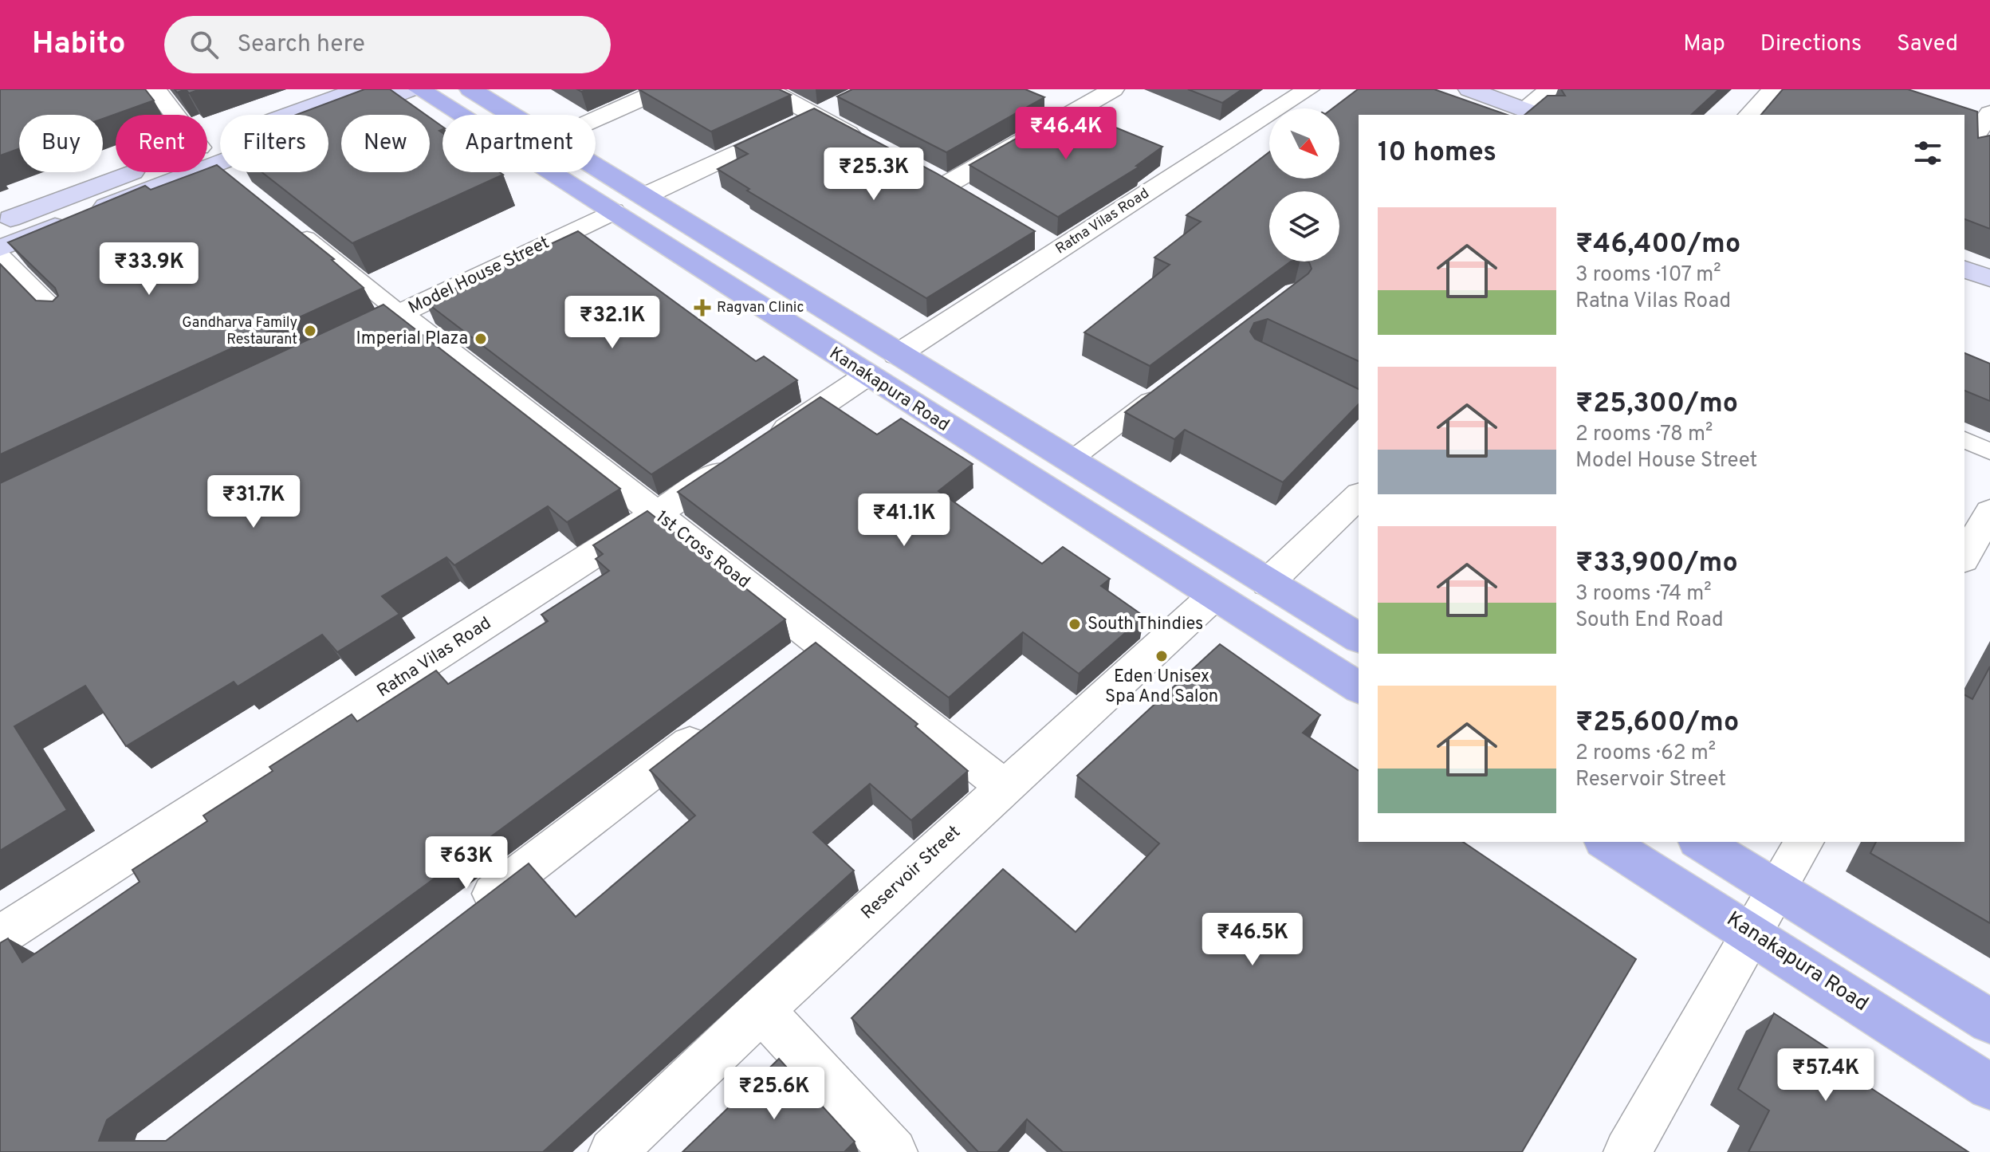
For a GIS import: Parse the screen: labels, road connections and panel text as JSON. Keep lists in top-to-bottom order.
{
  "streets": {
    "main road": ["Kanakapura Road"],
    "street": [
      "Ratna Vilas Road",
      "Model House Street",
      "1st Cross Road",
      "Reservoir Street"
    ]
  },
  "crossings": [
    ["Ratna Vilas Road", "Kanakapura Road"],
    ["Ratna Vilas Road", "1st Cross Road"],
    ["Model House Street", "Kanakapura Road"],
    ["Model House Street", "1st Cross Road"],
    ["Kanakapura Road", "Reservoir Street"],
    ["1st Cross Road", "Reservoir Street"]
  ],
  "places": {
    "health": ["Ragvan Clinic"],
    "other": [
      "Gandharva Family Restaurant",
      "Imperial Plaza",
      "South Thindies",
      "Eden Unisex Spa And Salon"
    ]
  },
  "north": "bottom right",
  "page": {
    "header": "Habito",
    "search": "Search here",
    "nav": ["Map", "Directions", "Saved"],
    "price": [
      "₹46.4K",
      "₹25.3K",
      "₹33.9K",
      "₹32.1K",
      "₹31.7K",
      "₹41.1K",
      "₹63K",
      "₹46.5K",
      "₹57.4K",
      "₹25.6K"
    ],
    "chip": [
      "Buy",
      "Rent",
      "Filters",
      "New",
      "Apartment"
    ],
    "heading": "10 homes",
    "list": [
      {
        "name": "₹46,400/mo",
        "note": "3 rooms · 107 m² · Ratna Vilas Road"
      },
      {
        "name": "₹25,300/mo",
        "note": "2 rooms · 78 m² · Model House Street"
      },
      {
        "name": "₹33,900/mo",
        "note": "3 rooms · 74 m² · South End Road"
      },
      {
        "name": "₹25,600/mo",
        "note": "2 rooms · 62 m² · Reservoir Street"
      }
    ]
  }
}
